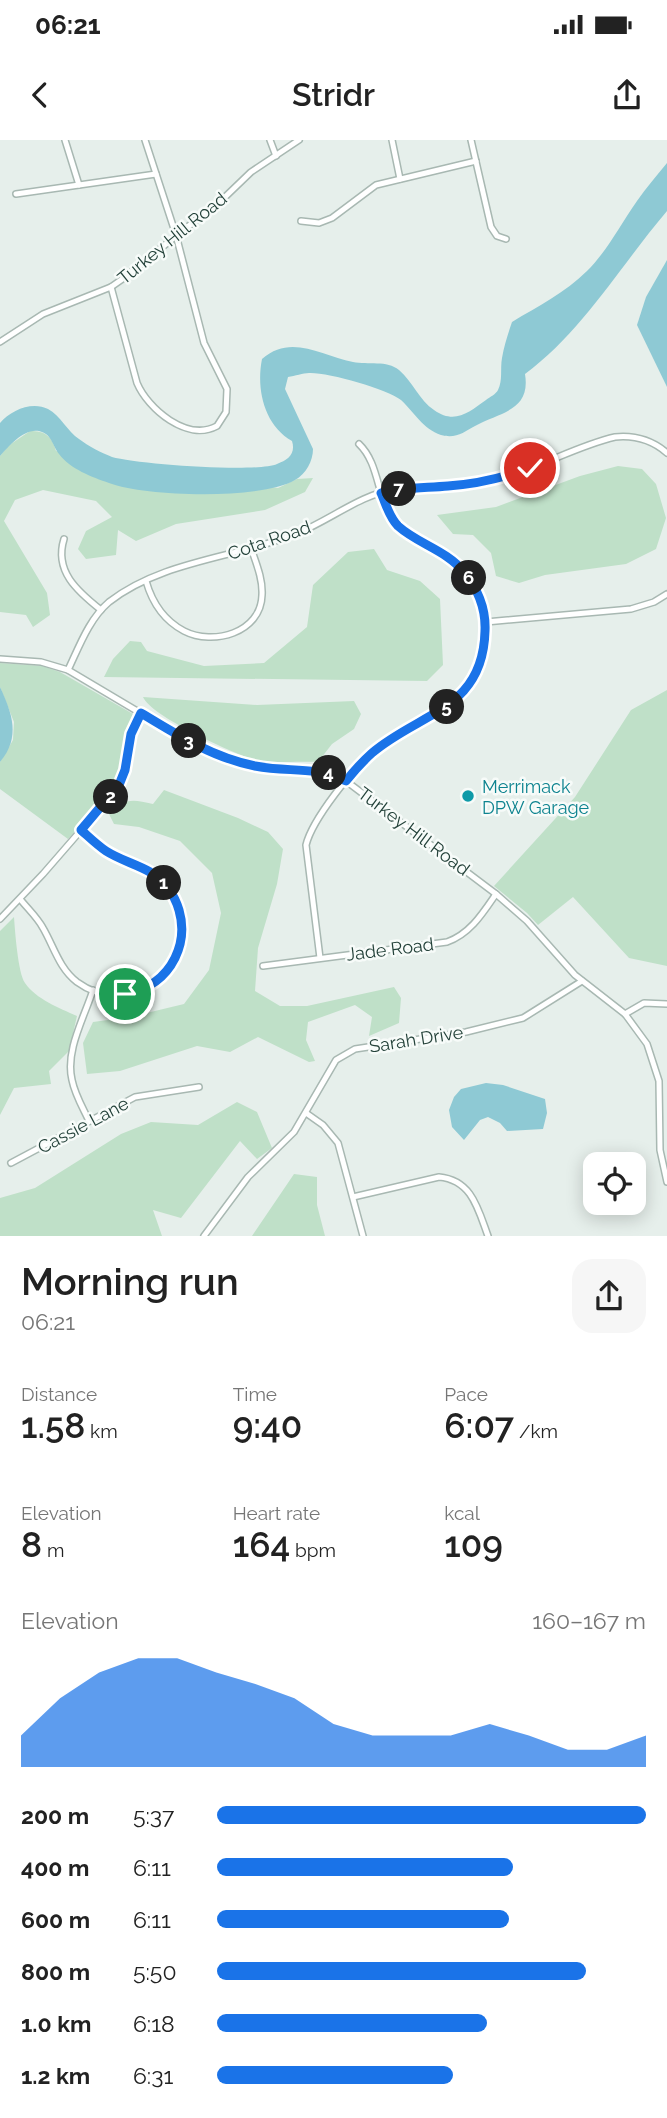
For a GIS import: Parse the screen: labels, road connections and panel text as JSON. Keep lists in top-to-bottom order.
{
  "streets": {
    "street": [
      "Turkey Hill Road",
      "Cota Road",
      "Jade Road",
      "Sarah Drive",
      "Cassie Lane"
    ]
  },
  "crossings": [
    ["Turkey Hill Road", "Cota Road"],
    ["Turkey Hill Road", "Jade Road"],
    ["Turkey Hill Road", "Sarah Drive"]
  ],
  "places": ["Merrimack DPW Garage"],
  "page": {
    "status": "06:21",
    "header": "Stridr",
    "pins": [
      "7",
      "6",
      "5",
      "3",
      "4",
      "2",
      "1"
    ],
    "heading": ["Morning run", "06:21"],
    "stats": [
      ["Distance", "1.58 km"],
      ["Time", "9:40"],
      ["Pace", "6:07 /km"],
      ["Elevation", "8 m"],
      ["Heart rate", "164 bpm"],
      ["kcal", "109"]
    ],
    "chart": ["Elevation", "160–167 m"],
    "list": [
      {
        "name": "200 m",
        "note": "5:37"
      },
      {
        "name": "400 m",
        "note": "6:11"
      },
      {
        "name": "600 m",
        "note": "6:11"
      },
      {
        "name": "800 m",
        "note": "5:50"
      },
      {
        "name": "1.0 km",
        "note": "6:18"
      },
      {
        "name": "1.2 km",
        "note": "6:31"
      }
    ]
  }
}
